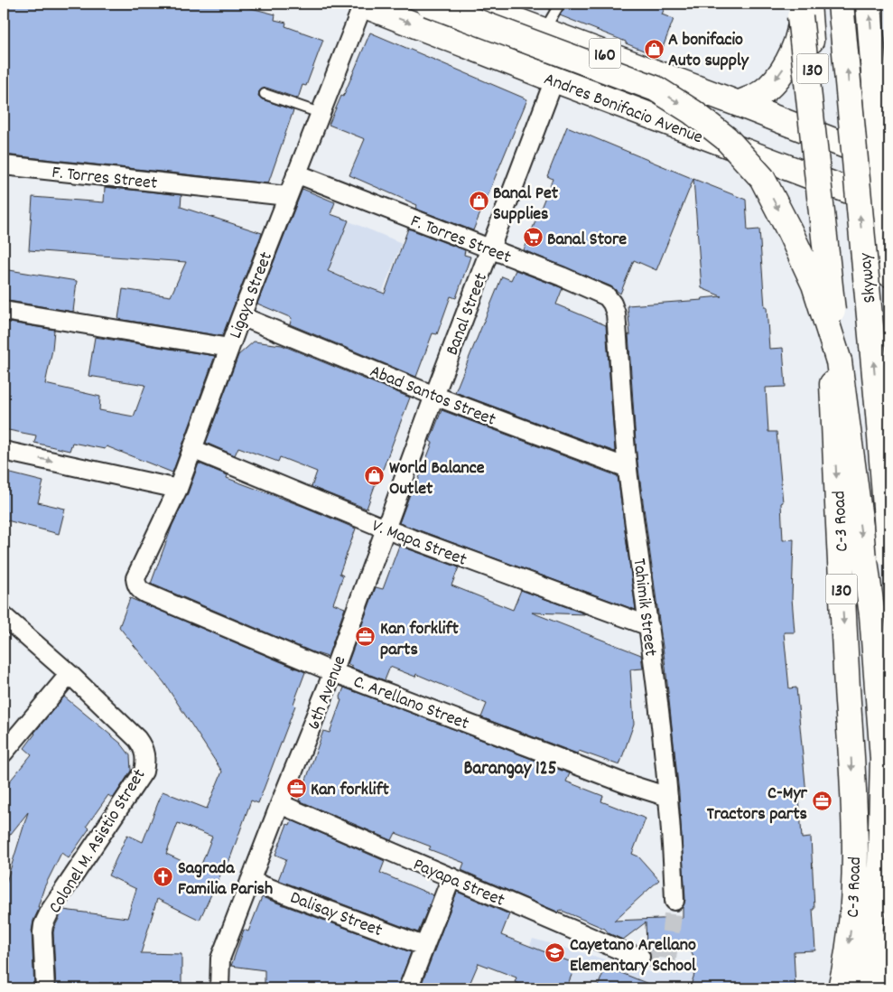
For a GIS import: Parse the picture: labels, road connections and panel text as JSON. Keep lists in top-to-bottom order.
{
  "streets": {
    "main road": [
      "160",
      "130",
      "Andres Bonifacio Avenue",
      "Skyway",
      "C-3 Road"
    ],
    "street": [
      "F. Torres Street",
      "Ligaya Street",
      "Banal Street",
      "Abad Santos Street",
      "V. Mapa Street",
      "Tahimik Street",
      "6th Avenue",
      "C. Arellano Street",
      "Colonel M. Asistio Street",
      "Payapa Street",
      "Dalisay Street"
    ]
  },
  "crossings": [
    ["160", "130"],
    ["160", "C-3 Road"],
    ["130", "C-3 Road"],
    ["Andres Bonifacio Avenue", "Ligaya Street"],
    ["Andres Bonifacio Avenue", "Banal Street"],
    ["Andres Bonifacio Avenue", "C-3 Road"],
    ["F. Torres Street", "Ligaya Street"],
    ["F. Torres Street", "Banal Street"],
    ["F. Torres Street", "Tahimik Street"],
    ["Ligaya Street", "Abad Santos Street"],
    ["Ligaya Street", "V. Mapa Street"],
    ["Ligaya Street", "C. Arellano Street"],
    ["Banal Street", "Abad Santos Street"],
    ["Banal Street", "6th Avenue"],
    ["Abad Santos Street", "Tahimik Street"],
    ["Abad Santos Street", "6th Avenue"],
    ["V. Mapa Street", "Tahimik Street"],
    ["V. Mapa Street", "6th Avenue"],
    ["Tahimik Street", "C. Arellano Street"],
    ["6th Avenue", "C. Arellano Street"],
    ["6th Avenue", "Payapa Street"],
    ["6th Avenue", "Dalisay Street"]
  ],
  "districts": ["Barangay 125"],
  "places": {
    "shop": ["A bonifacio Auto supply", "Banal Pet Supplies", "World Balance Outlet"],
    "supermarket": ["Banal Store"],
    "office": ["Kan forklift parts", "Kan forklift", "C-Myr Tractors parts"],
    "church": ["Sagrada Familia Parish"],
    "school or university": ["Cayetano Arellano Elementary School"]
  }
}
